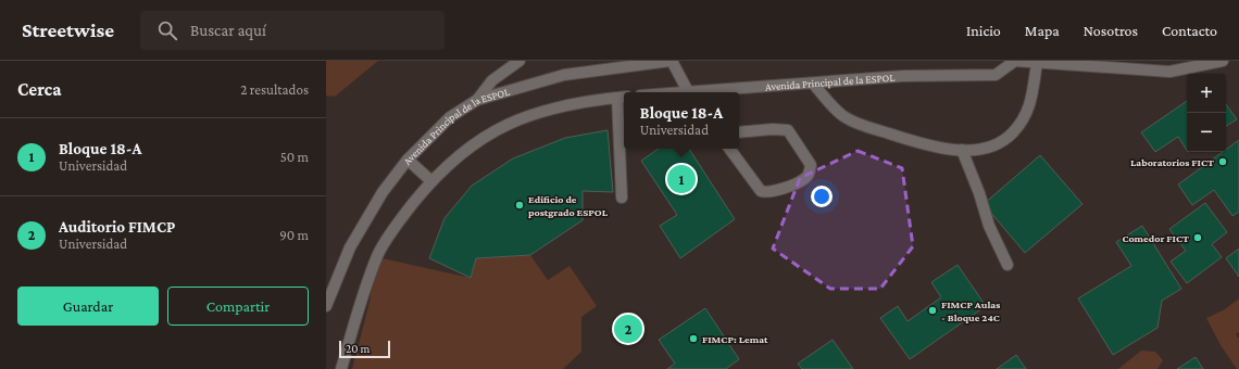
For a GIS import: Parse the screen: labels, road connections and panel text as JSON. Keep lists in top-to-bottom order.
{
  "streets": {
    "street": ["Avenida Principal de la ESPOL"]
  },
  "places": [
    "Laboratorios FICT",
    "Edificio de postgrado ESPOL",
    "Comedor FICT",
    "FIMCP Aulas - Bloque 24C",
    "FIMCP: Lemat"
  ],
  "scale_bar": "20 m",
  "page": {
    "header": "Streetwise",
    "search": "Buscar aquí",
    "nav": [
      "Inicio",
      "Mapa",
      "Nosotros",
      "Contacto"
    ],
    "heading": ["Cerca", "2 resultados"],
    "map_buttons": ["+", "−"],
    "popup": ["Bloque 18-A", "Universidad"],
    "list": [
      {
        "mark": "1",
        "name": "Bloque 18-A",
        "note": "Universidad",
        "value": "50 m"
      },
      {
        "mark": "2",
        "name": "Auditorio FIMCP",
        "note": "Universidad",
        "value": "90 m"
      }
    ],
    "pins": ["1", "2"],
    "buttons": ["Guardar", "Compartir"],
    "scale": "20 m"
  }
}
